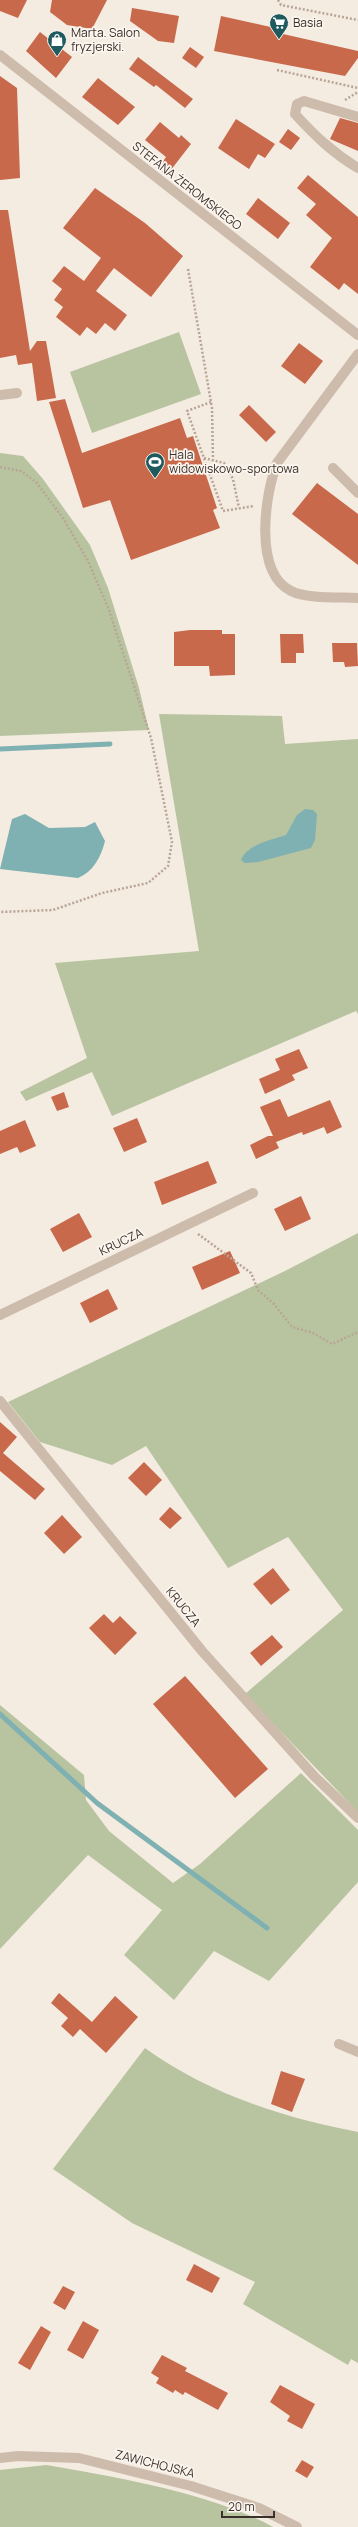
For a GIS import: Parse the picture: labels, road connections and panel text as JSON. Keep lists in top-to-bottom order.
{
  "streets": {
    "street": ["STEFANA ŻEROMSKIEGO", "KRUCZA", "ZAWICHOJSKA"]
  },
  "places": {
    "supermarket": ["Basia"],
    "shop": ["Marta. Salon fryzjerski."],
    "sports": ["Hala widowiskowo-sportowa"]
  },
  "scale_bar": "20 m"
}
